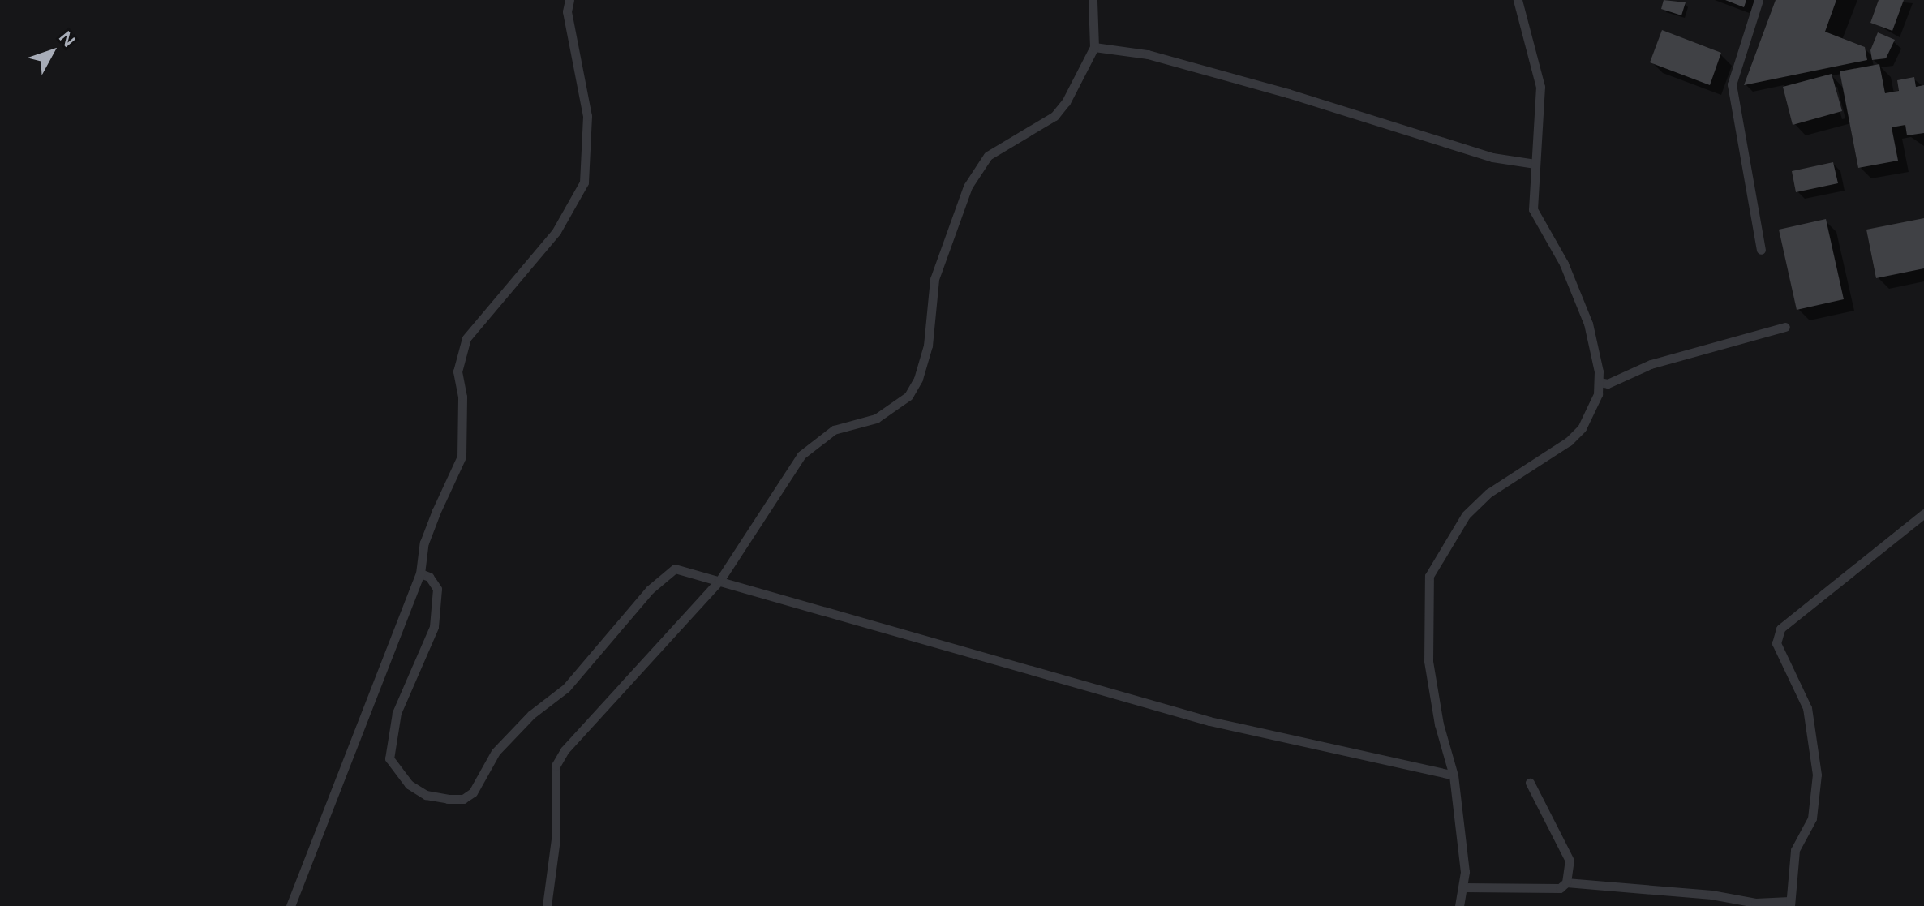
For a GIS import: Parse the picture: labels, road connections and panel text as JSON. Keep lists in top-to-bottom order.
{
  "north": "top right"
}
